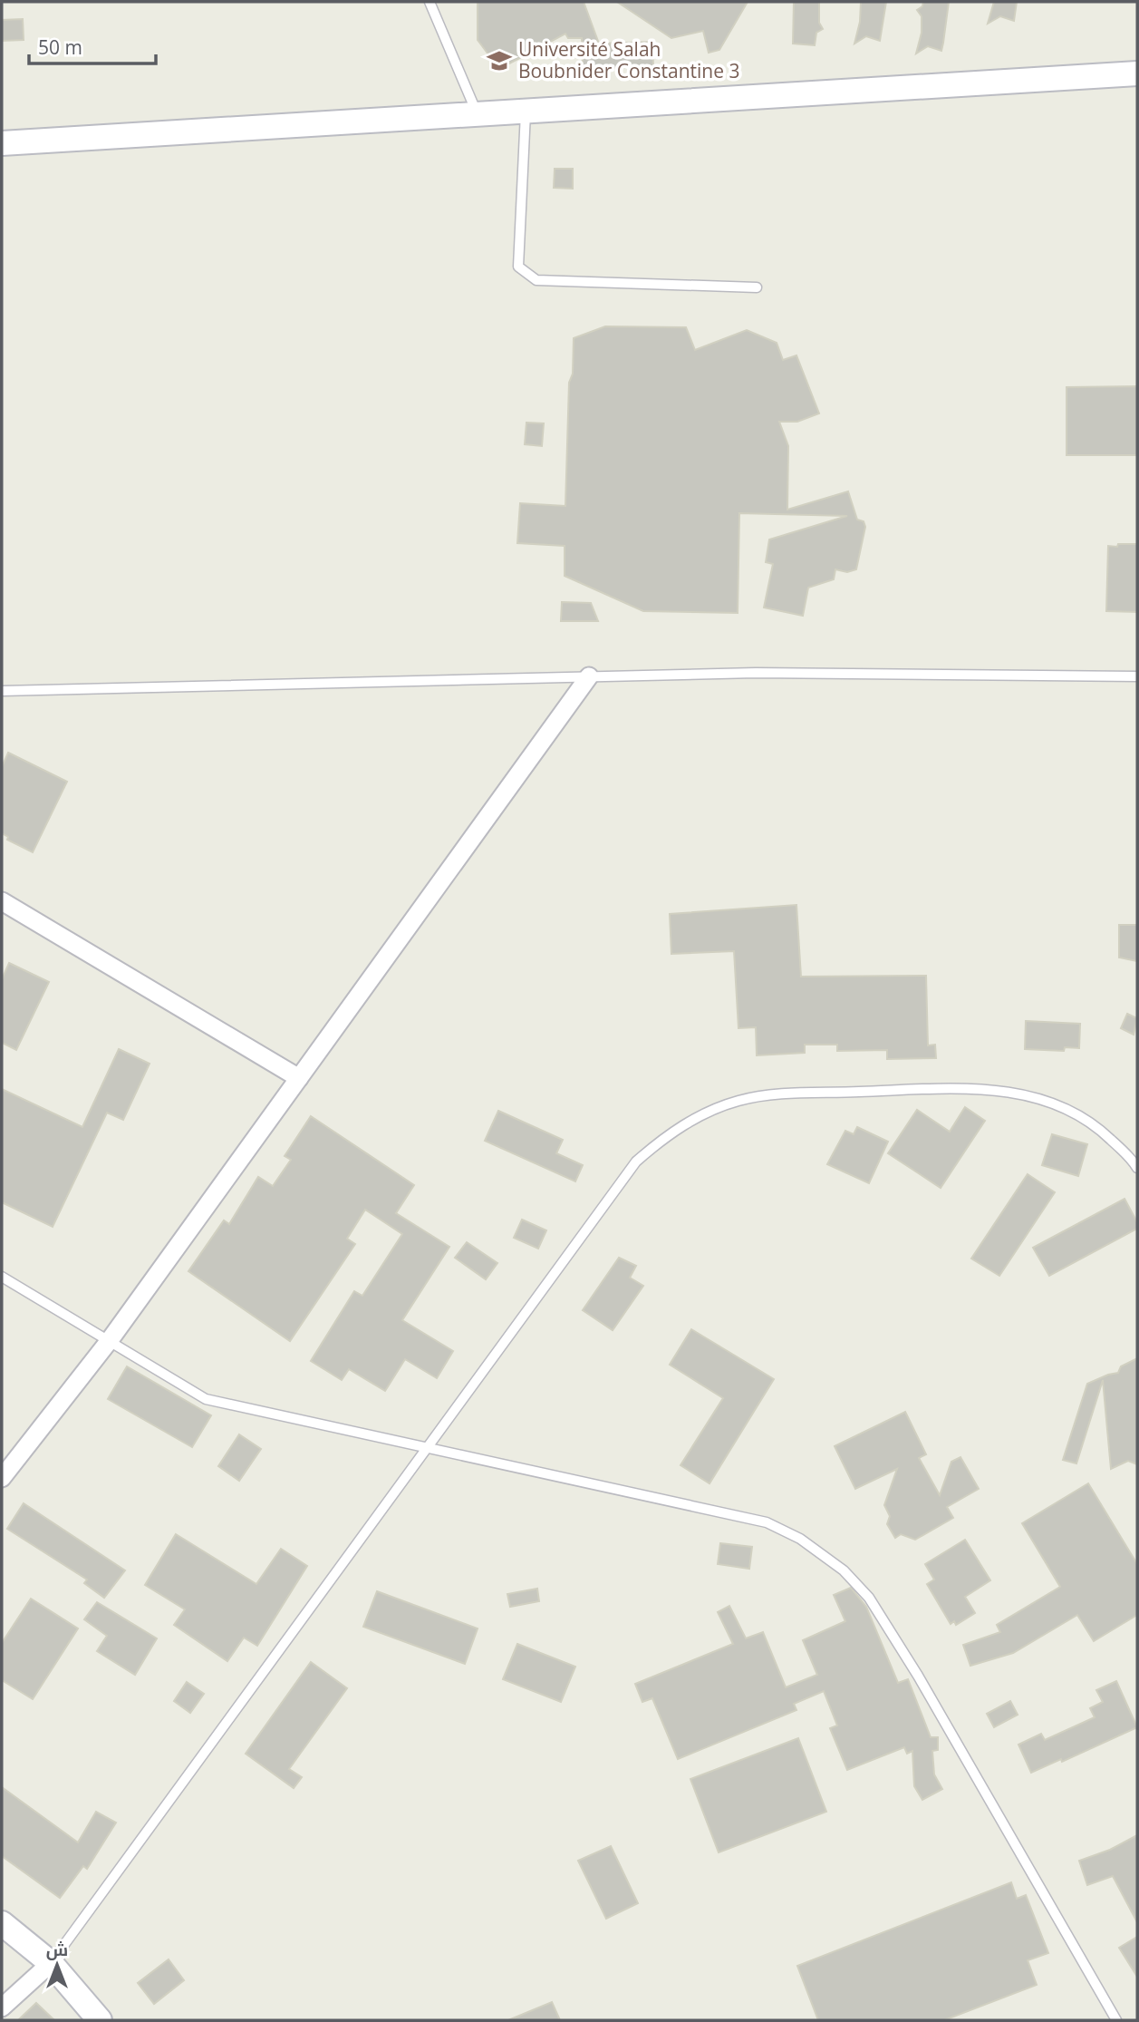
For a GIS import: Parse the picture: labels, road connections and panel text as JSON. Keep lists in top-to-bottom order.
{
  "places": {
    "school or university": ["Université Salah Boubnider Constantine 3"]
  },
  "scale_bar": "50 m",
  "north": "top"
}
